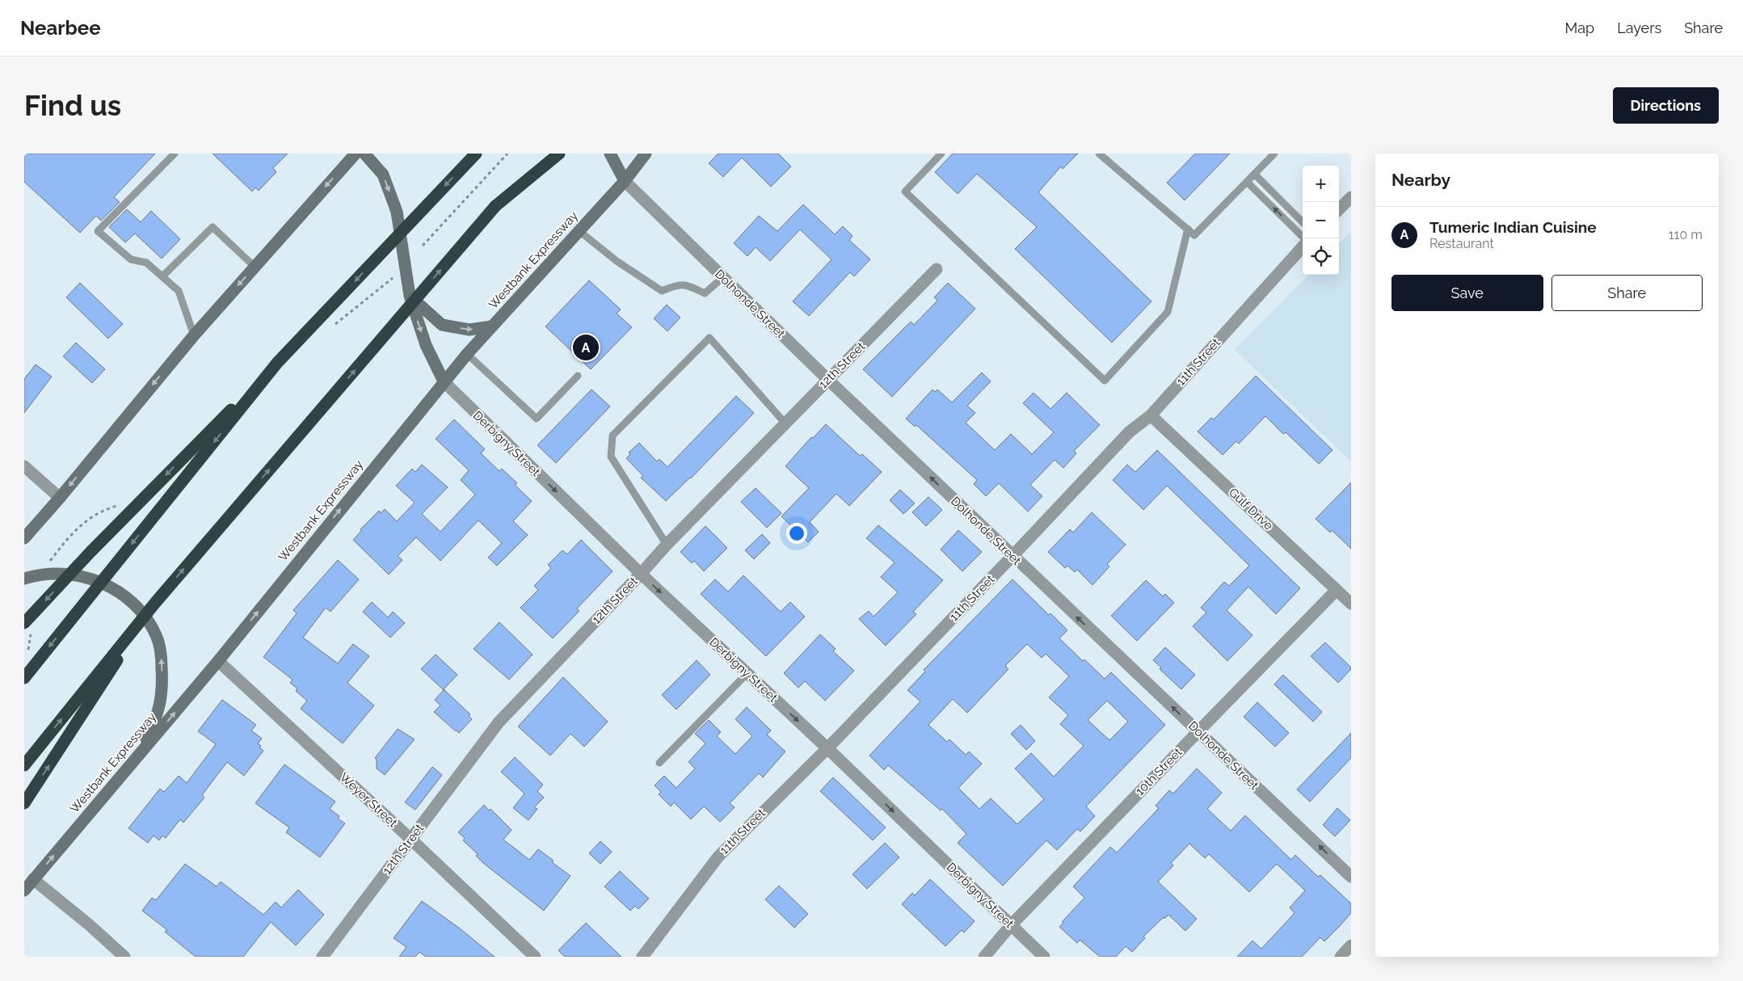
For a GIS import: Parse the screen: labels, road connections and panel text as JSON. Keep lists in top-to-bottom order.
{
  "streets": {
    "main road": ["Westbank Expressway"],
    "street": [
      "Dolhonde Street",
      "11th Street",
      "12th Street",
      "Derbigny Street",
      "Gulf Drive",
      "10th Street",
      "Weyer Street"
    ]
  },
  "crossings": [
    ["Westbank Expressway", "Dolhonde Street"],
    ["Westbank Expressway", "Derbigny Street"],
    ["Westbank Expressway", "Weyer Street"],
    ["Dolhonde Street", "11th Street"],
    ["Dolhonde Street", "12th Street"],
    ["Dolhonde Street", "10th Street"],
    ["11th Street", "Derbigny Street"],
    ["11th Street", "Gulf Drive"],
    ["12th Street", "Derbigny Street"],
    ["12th Street", "Weyer Street"],
    ["Derbigny Street", "10th Street"],
    ["Gulf Drive", "10th Street"]
  ],
  "one_way": ["Westbank Expressway", "Dolhonde Street", "Derbigny Street"],
  "page": {
    "header": "Nearbee",
    "nav": ["Map", "Layers", "Share"],
    "buttons": [
      "Directions",
      ["Save", "Share"]
    ],
    "title": "Find us",
    "heading": "Nearby",
    "map_buttons": ["+", "−"],
    "list": [
      {
        "mark": "A",
        "name": "Tumeric Indian Cuisine",
        "note": "Restaurant",
        "value": "110 m"
      }
    ],
    "pins": "A"
  }
}
